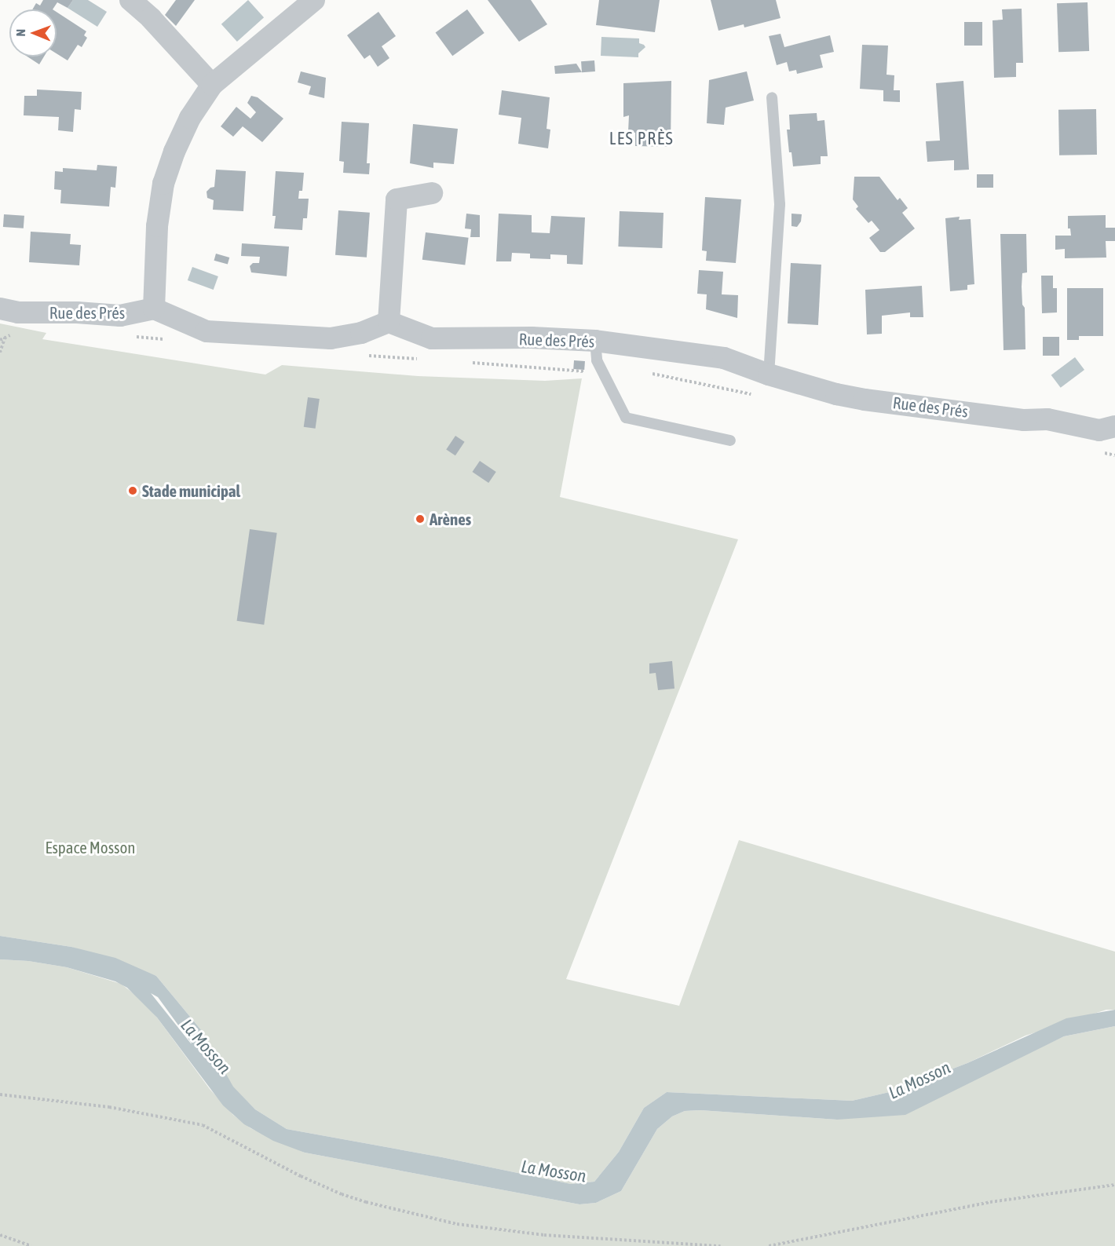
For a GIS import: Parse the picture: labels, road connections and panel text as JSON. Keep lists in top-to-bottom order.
{
  "streets": {
    "street": ["Rue des Prés"]
  },
  "districts": ["LES PRÈS"],
  "water": ["La Mosson"],
  "parks": ["Espace Mosson"],
  "places": ["Stade municipal", "Arènes"],
  "north": "left"
}
